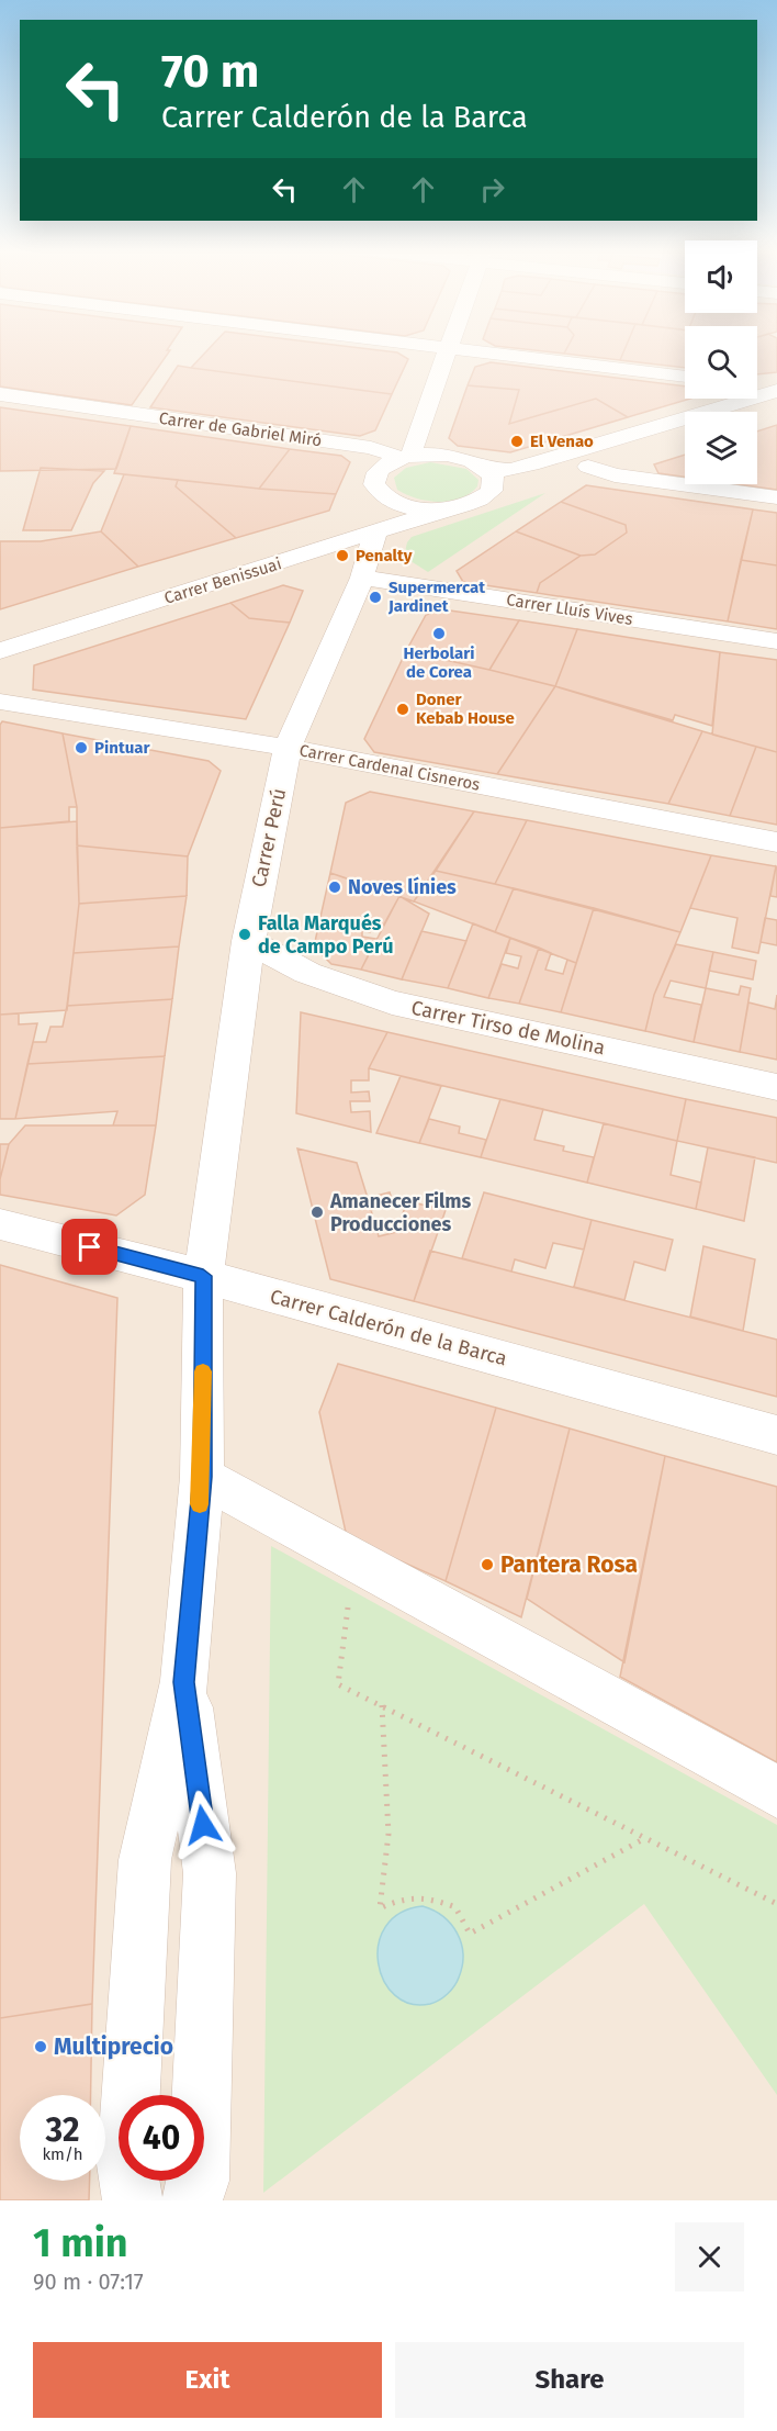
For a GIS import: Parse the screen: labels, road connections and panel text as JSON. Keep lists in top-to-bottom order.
{
  "streets": {
    "street": [
      "Carrer de Gabriel Miró",
      "Carrer Benissuai",
      "Carrer Lluís Vives",
      "Carrer Cardenal Cisneros",
      "Carrer Perú",
      "Carrer Tirso de Molina",
      "Carrer Calderón de la Barca"
    ]
  },
  "crossings": [
    ["Carrer Benissuai", "Carrer Perú"],
    ["Carrer Lluís Vives", "Carrer Perú"],
    ["Carrer Cardenal Cisneros", "Carrer Perú"],
    ["Carrer Perú", "Carrer Tirso de Molina"],
    ["Carrer Perú", "Carrer Calderón de la Barca"]
  ],
  "places": [
    "El Venao",
    "Penalty",
    "Supermercat Jardinet",
    "Herbolari de Corea",
    "Doner Kebab House",
    "Pintuar",
    "Noves línies",
    "Falla Marqués de Campo Perú",
    "Amanecer Films Producciones",
    "Pantera Rosa",
    "Multiprecio"
  ],
  "page": {
    "turn": ["70 m", "Carrer Calderón de la Barca"],
    "speed": "32 km/h",
    "limit": "40",
    "heading": ["1 min", "90 m · 07:17"],
    "buttons": ["Exit", "Share"]
  }
}
